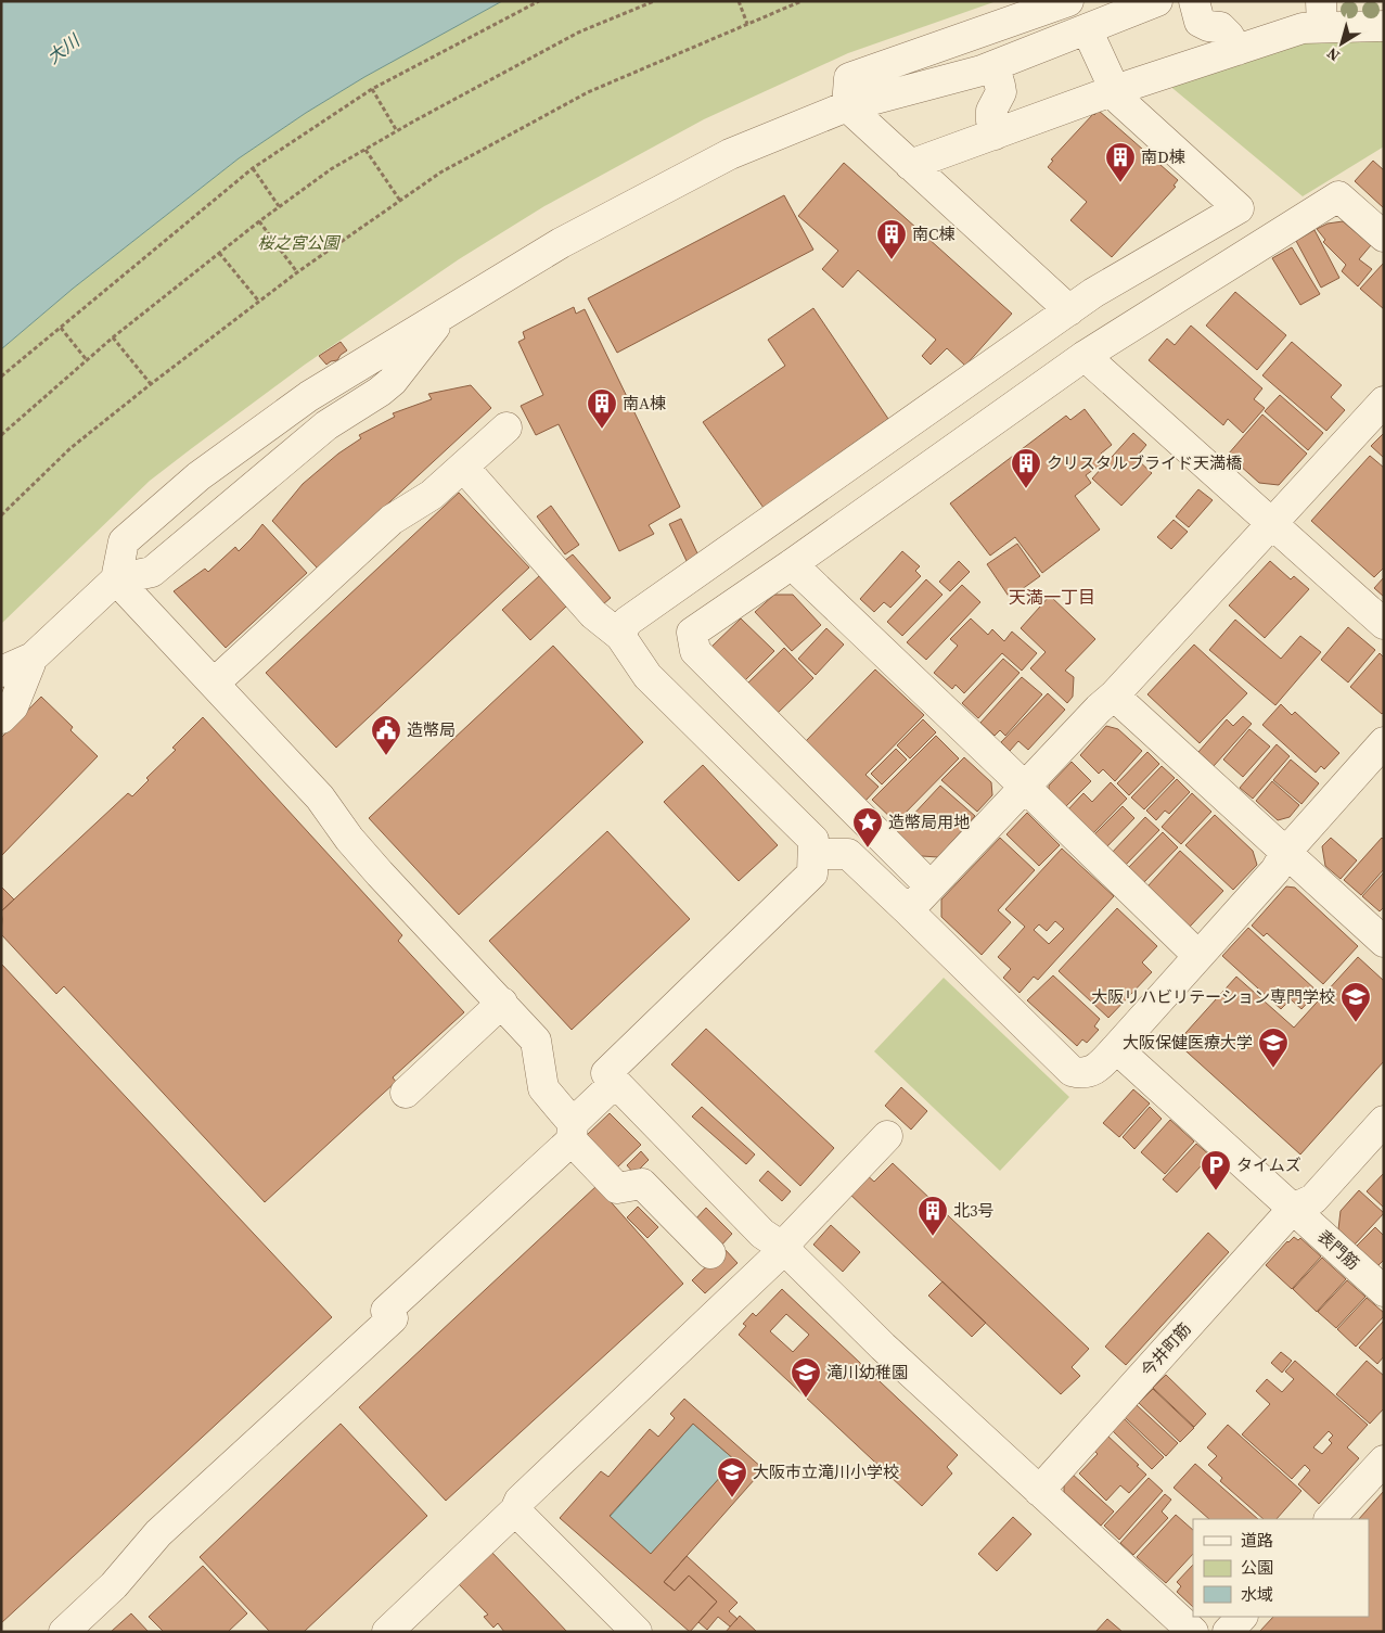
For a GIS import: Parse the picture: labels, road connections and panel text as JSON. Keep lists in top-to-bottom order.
{
  "streets": {
    "street": ["表門筋", "今井町筋"]
  },
  "crossings": [
    ["表門筋", "今井町筋"]
  ],
  "districts": ["天満一丁目"],
  "water": ["大川"],
  "parks": ["桜之宮公園"],
  "places": {
    "building": [
      "南D棟",
      "南C棟",
      "南A棟",
      "クリスタルブライド天満橋",
      "北3号"
    ],
    "public building": ["造幣局"],
    "place": ["造幣局用地"],
    "school or university": [
      "大阪リハビリテーション専門学校",
      "大阪保健医療大学",
      "滝川幼稚園",
      "大阪市立滝川小学校"
    ],
    "parking": ["タイムズ"]
  },
  "legend": ["道路", "公園", "水域"],
  "north": "bottom left"
}
